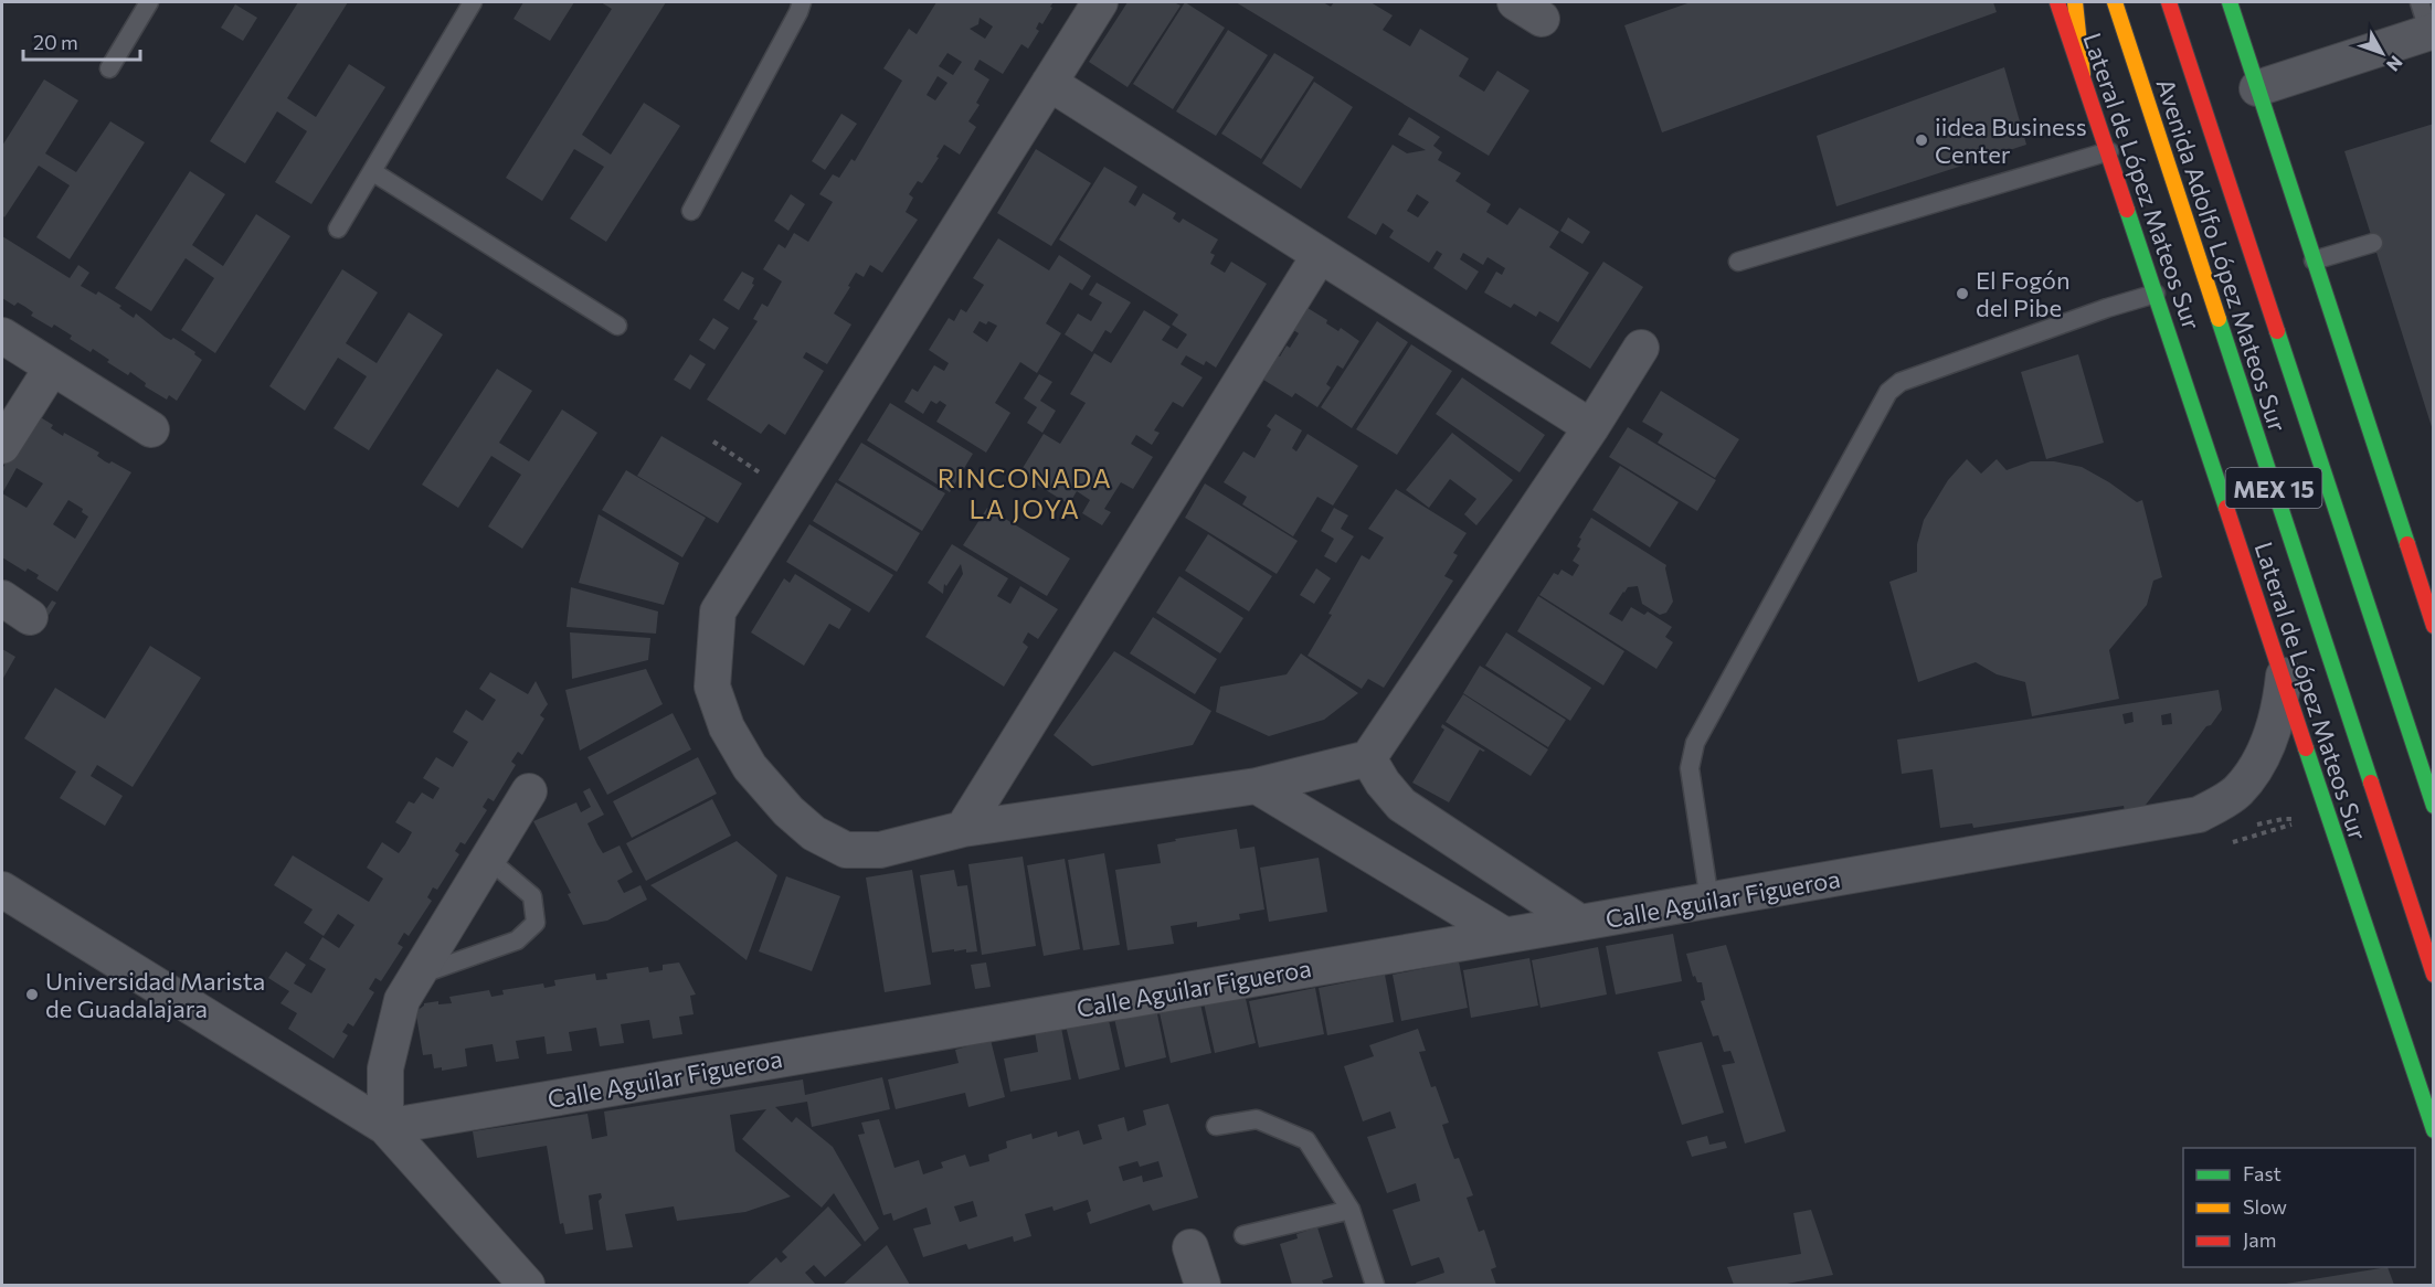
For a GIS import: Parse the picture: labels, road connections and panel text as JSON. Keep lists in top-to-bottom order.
{
  "streets": {
    "main road": ["Lateral de López Mateos Sur", "Avenida Adolfo López Mateos Sur", "MEX 15"],
    "street": ["Calle Aguilar Figueroa"]
  },
  "crossings": [
    ["Lateral de López Mateos Sur", "Calle Aguilar Figueroa"]
  ],
  "districts": ["RINCONADA LA JOYA"],
  "places": ["iidea Business Center", "El Fogón del Pibe", "Universidad Marista de Guadalajara"],
  "legend": ["Fast", "Slow", "Jam"],
  "scale_bar": "20 m",
  "north": "bottom right"
}
